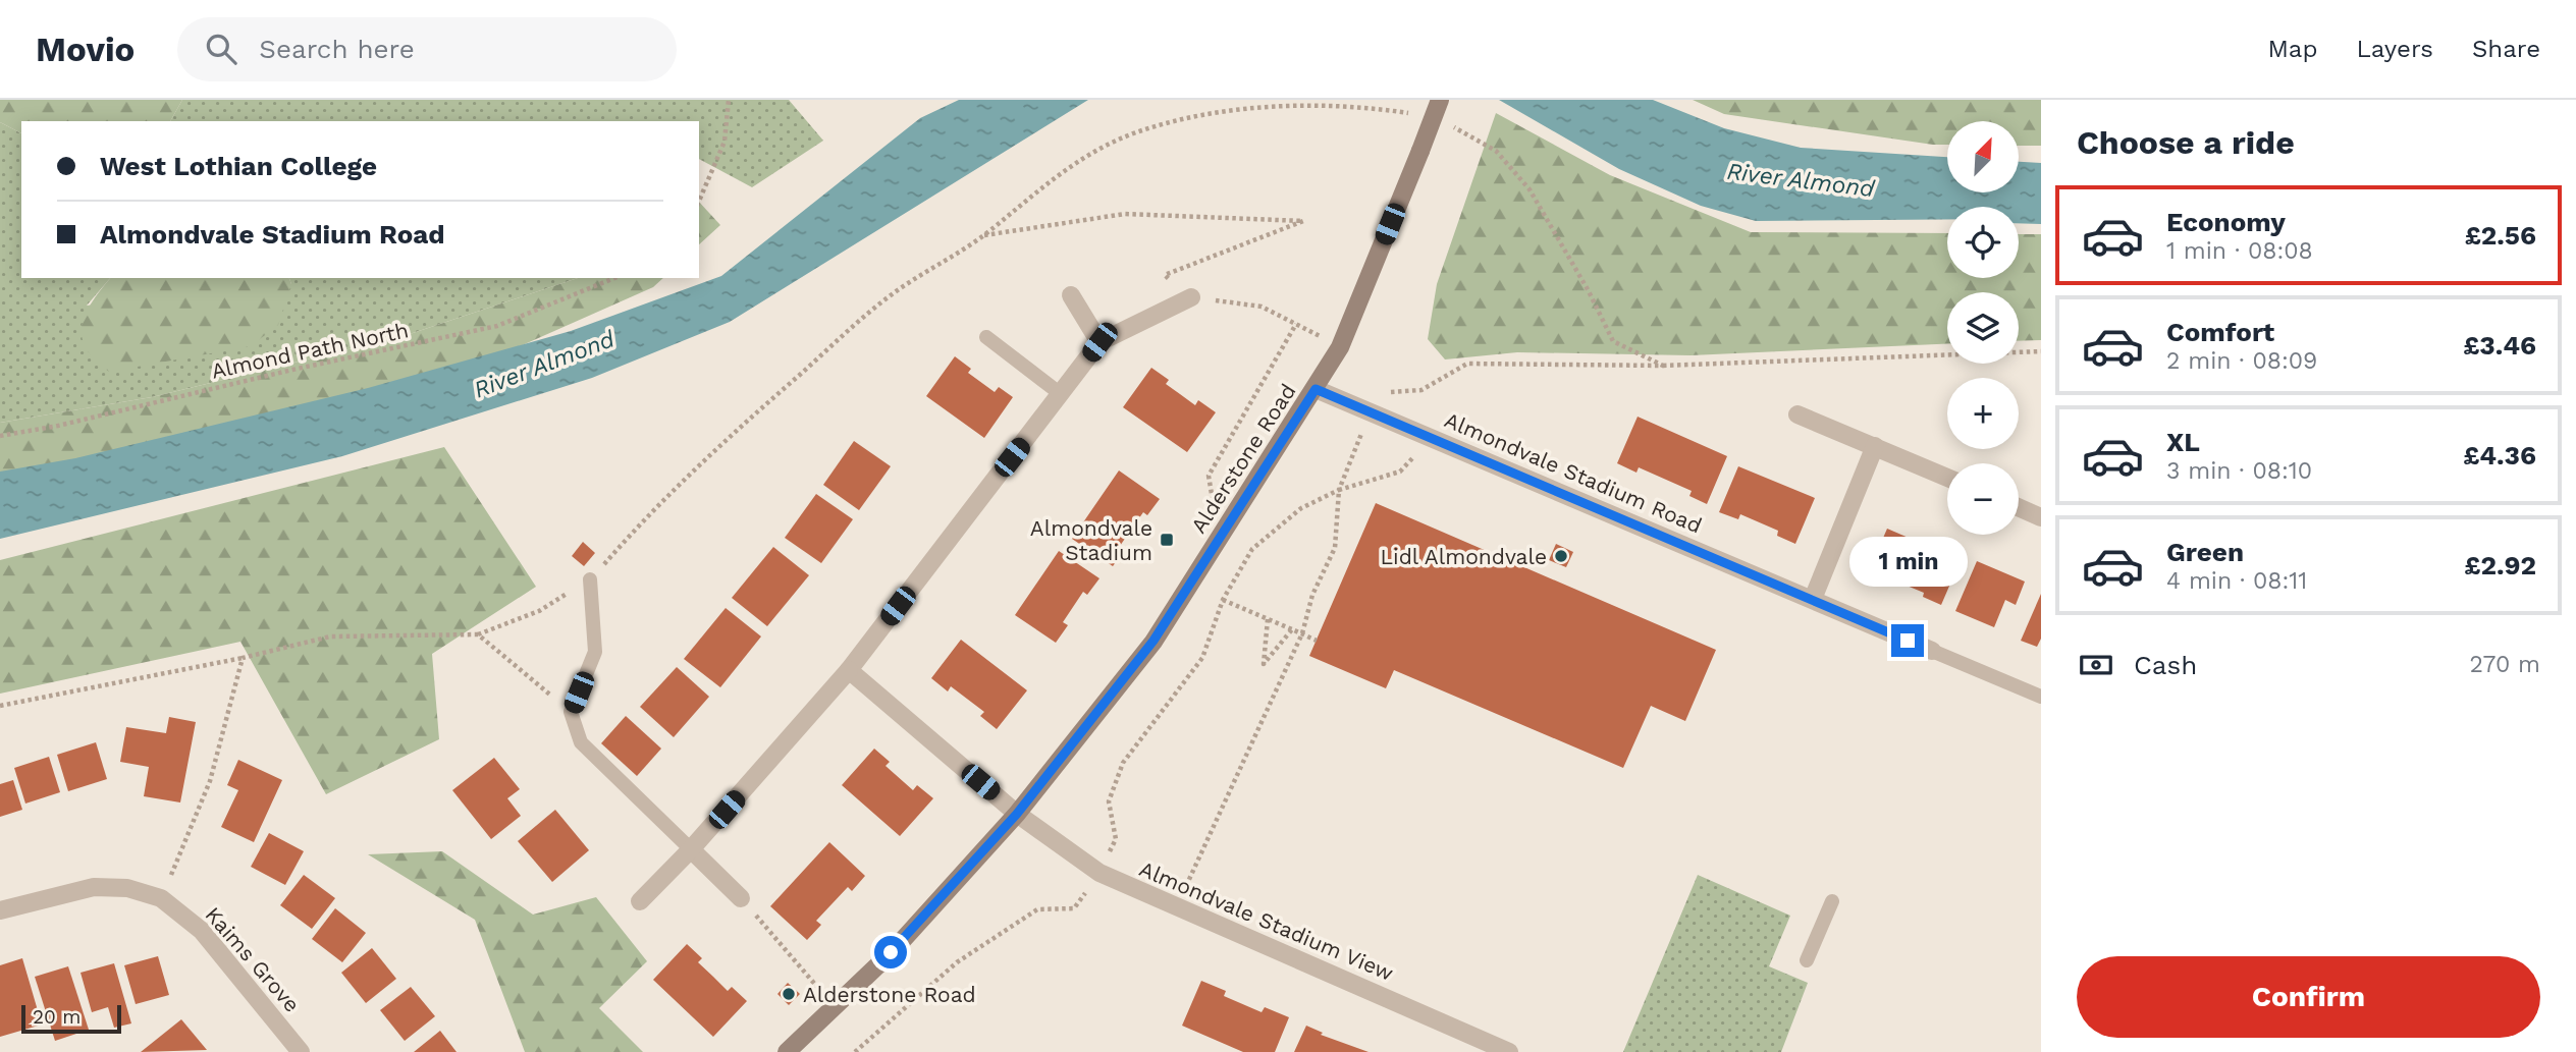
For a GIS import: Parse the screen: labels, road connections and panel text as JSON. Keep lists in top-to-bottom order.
{
  "streets": {
    "street": [
      "Alderstone Road",
      "Almondvale Stadium Road",
      "Almondvale Stadium View",
      "Kaims Grove"
    ],
    "path": ["Almond Path North"]
  },
  "crossings": [
    ["Alderstone Road", "Almondvale Stadium Road"],
    ["Alderstone Road", "Almondvale Stadium View"]
  ],
  "water": ["River Almond"],
  "places": {
    "transit": ["Almondvale Stadium"],
    "other": ["Lidl Almondvale", "Alderstone Road"]
  },
  "scale_bar": "20 m",
  "north": "top right",
  "page": {
    "header": "Movio",
    "search": "Search here",
    "nav": ["Map", "Layers", "Share"],
    "heading": "Choose a ride",
    "map_buttons": ["+", "−"],
    "banner": ["West Lothian College", "Almondvale Stadium Road"],
    "list": [
      {
        "name": "Economy",
        "note": "1 min · 08:08",
        "value": "£2.56"
      },
      {
        "name": "Comfort",
        "note": "2 min · 08:09",
        "value": "£3.46"
      },
      {
        "name": "XL",
        "note": "3 min · 08:10",
        "value": "£4.36"
      },
      {
        "name": "Green",
        "note": "4 min · 08:11",
        "value": "£2.92"
      }
    ],
    "bubble": "1 min",
    "pay": ["Cash", "270 m"],
    "buttons": "Confirm",
    "scale": "20 m"
  }
}
